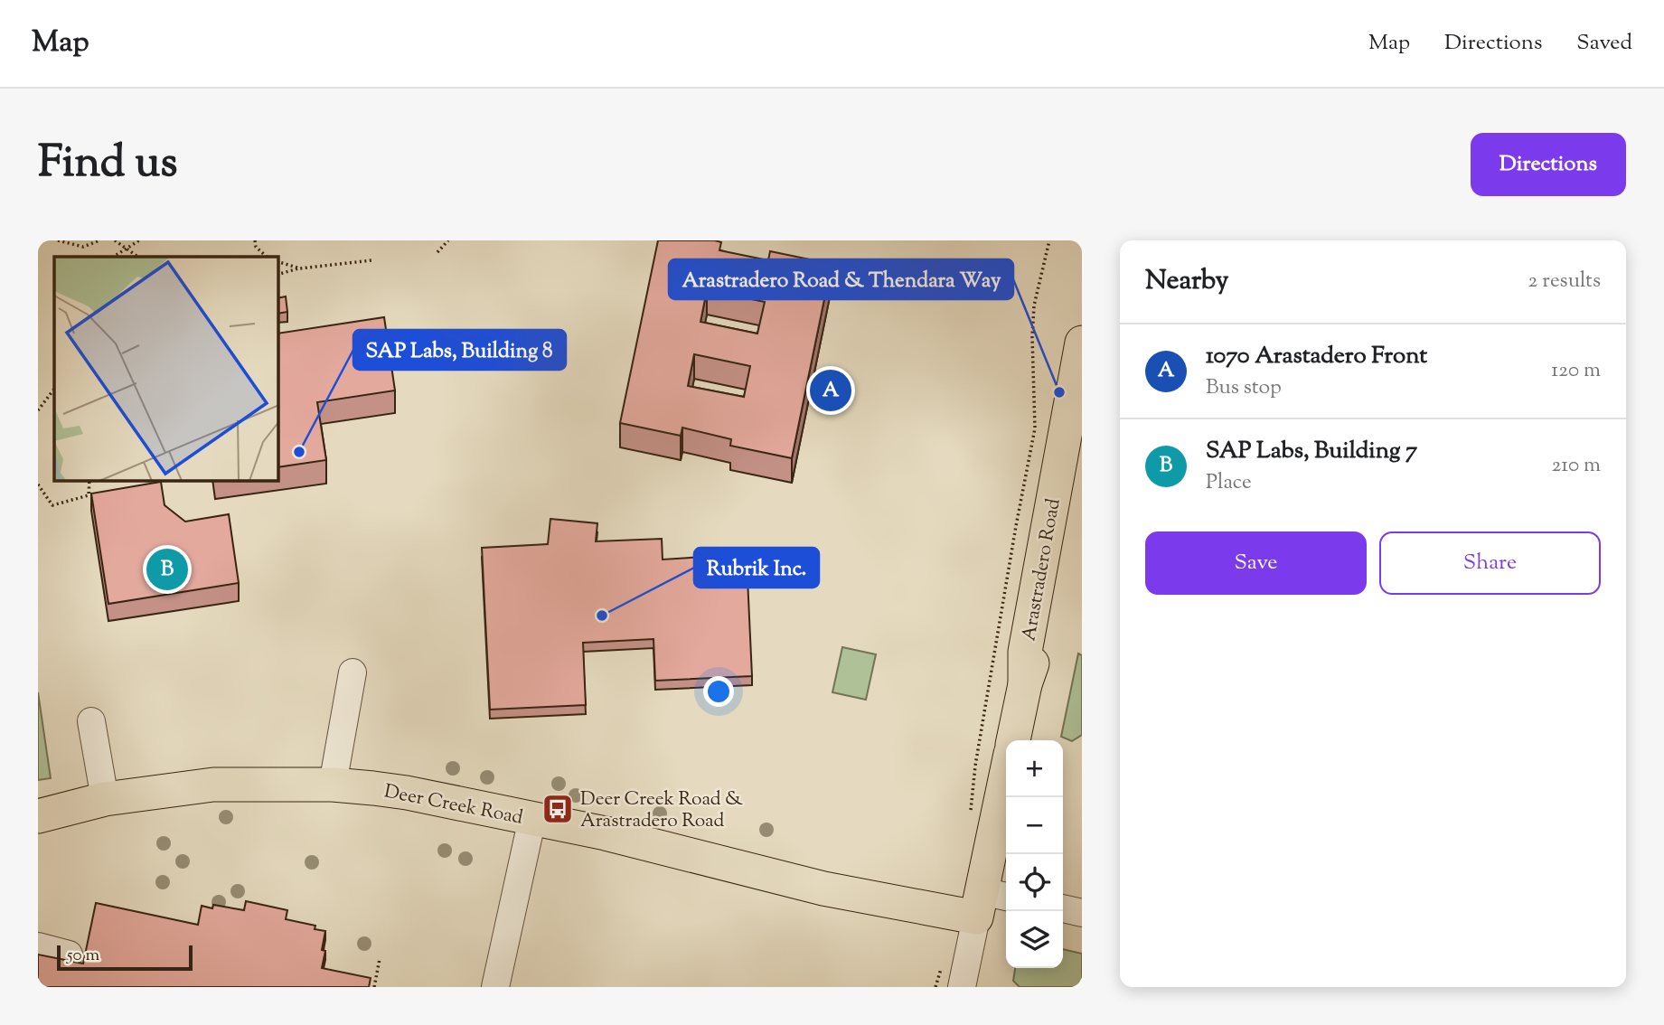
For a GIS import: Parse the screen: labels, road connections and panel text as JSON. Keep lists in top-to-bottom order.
{
  "streets": {
    "main road": ["Arastradero Road", "Deer Creek Road"]
  },
  "places": {
    "other": ["Arastradero Road & Thendara Way", "SAP Labs, Building 8", "Rubrik Inc."],
    "bus stop": ["Deer Creek Road & Arastradero Road"]
  },
  "scale_bar": "50 m",
  "page": {
    "header": "Map",
    "nav": ["Map", "Directions", "Saved"],
    "title": "Find us",
    "buttons": [
      "Directions",
      ["Save", "Share"]
    ],
    "heading": ["Nearby", "2 results"],
    "list": [
      {
        "mark": "A",
        "name": "1070 Arastadero Front",
        "note": "Bus stop",
        "value": "120 m"
      },
      {
        "mark": "B",
        "name": "SAP Labs, Building 7",
        "note": "Place",
        "value": "210 m"
      }
    ],
    "pins": ["A", "B"],
    "map_buttons": ["+", "−"],
    "scale": "50 m"
  }
}
